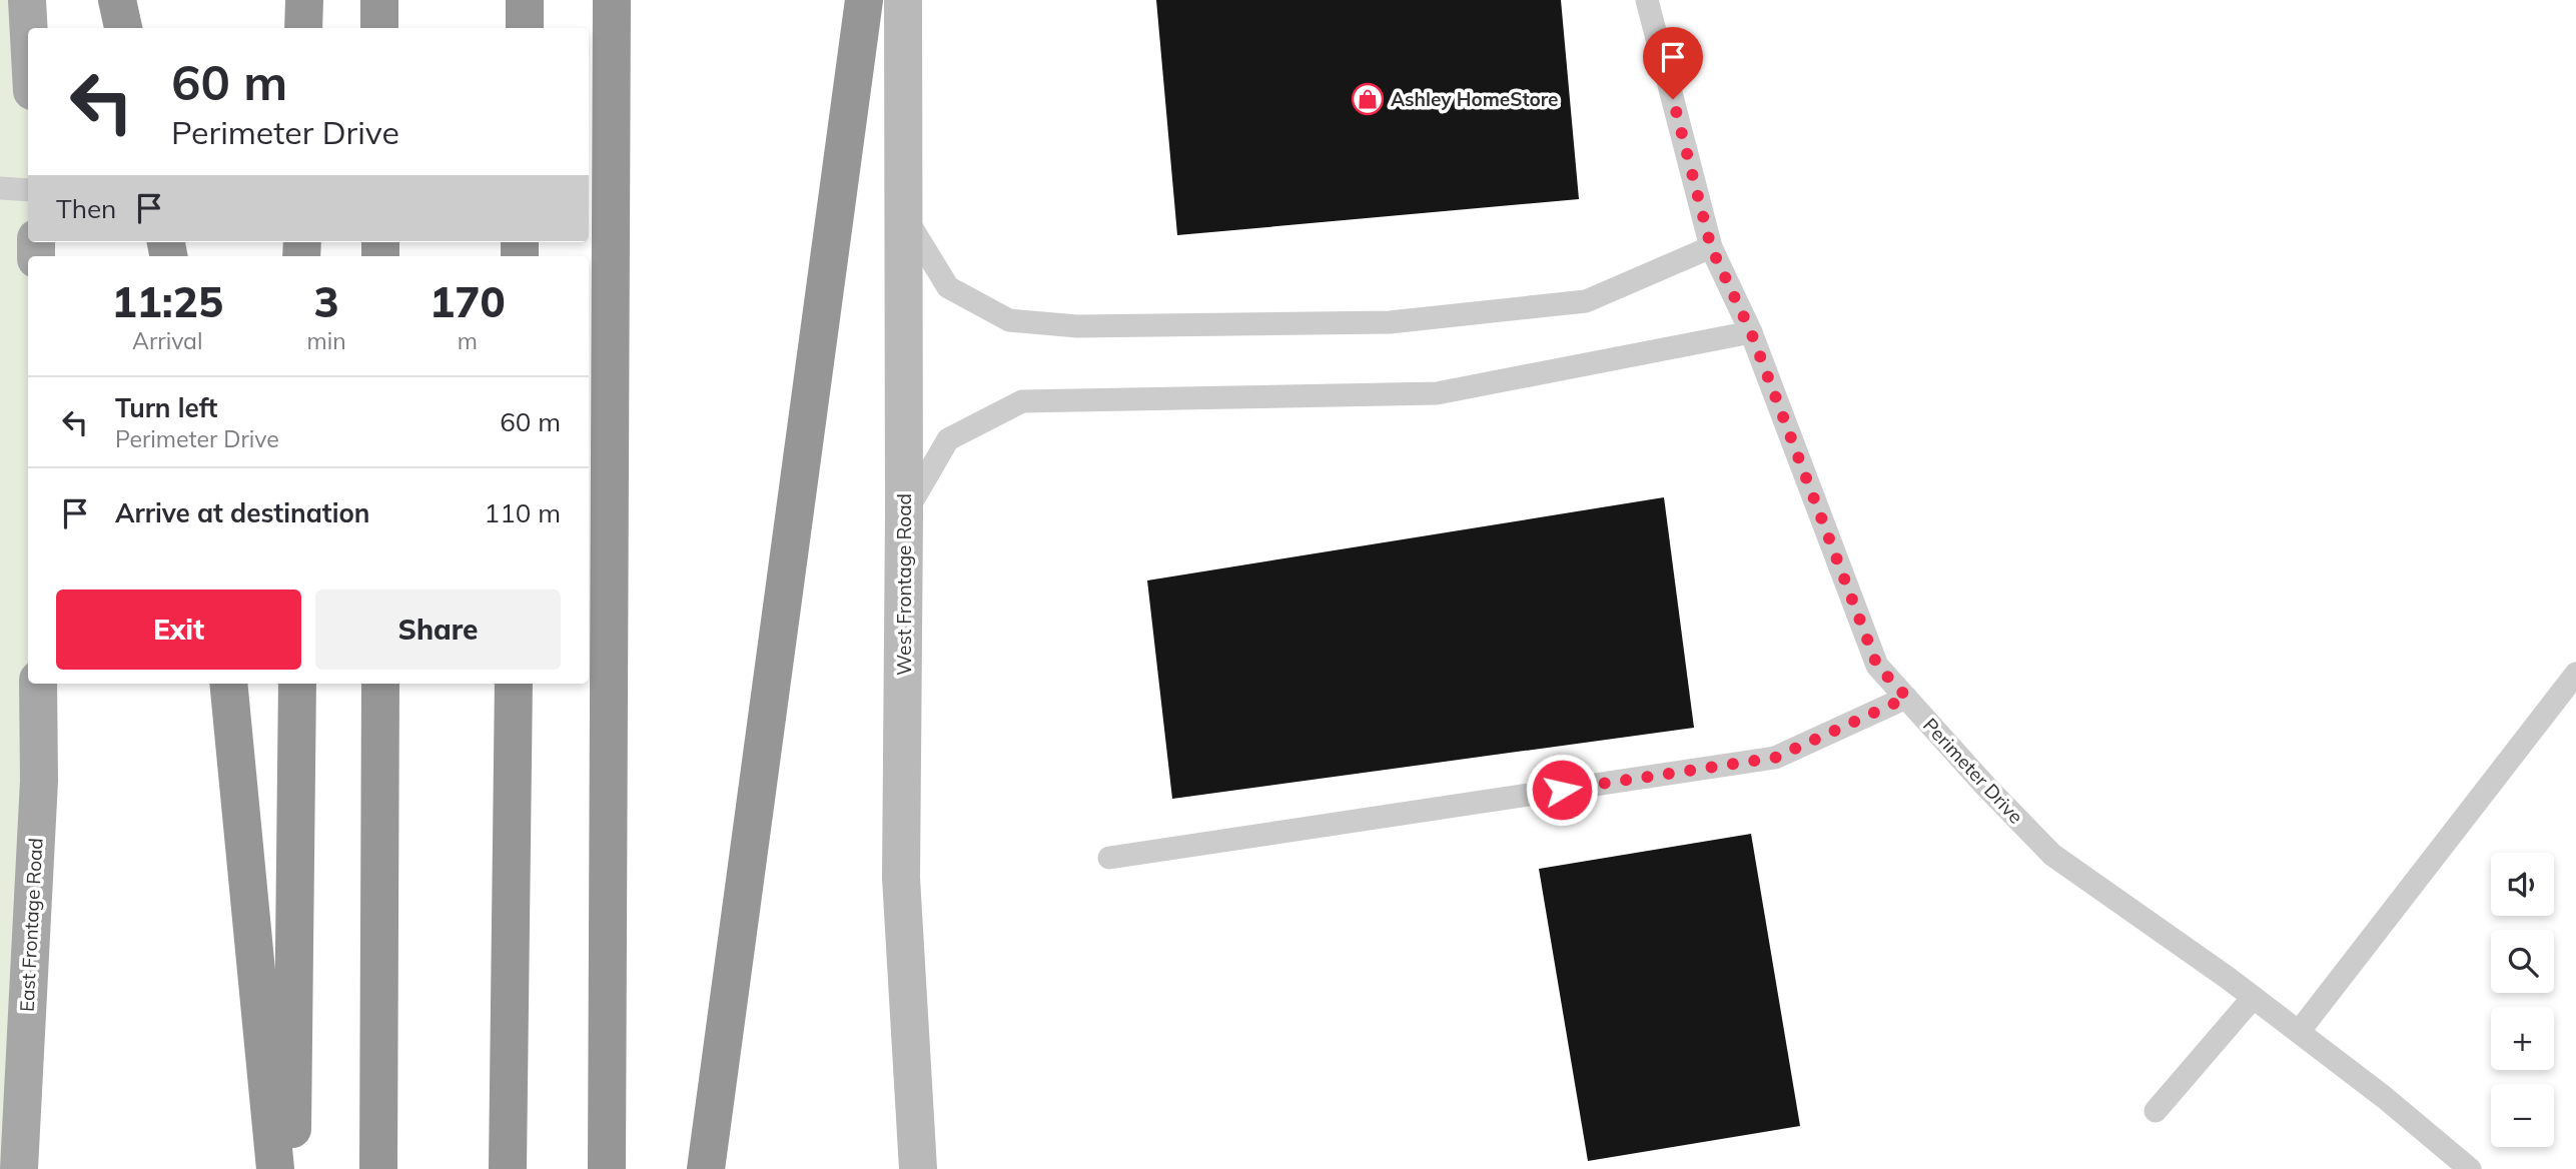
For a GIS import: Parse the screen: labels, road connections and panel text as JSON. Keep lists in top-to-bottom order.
{
  "streets": {
    "main road": ["East Frontage Road"],
    "street": ["West Frontage Road"],
    "lane": ["Perimeter Drive"]
  },
  "places": {
    "shop": ["Ashley HomeStore"]
  },
  "page": {
    "turn": ["60 m", "Perimeter Drive"],
    "then": "Then",
    "eta": [
      "11:25",
      "Arrival",
      "3",
      "min",
      "170",
      "m"
    ],
    "list": [
      {
        "name": "Turn left",
        "note": "Perimeter Drive",
        "value": "60 m"
      },
      {
        "name": "Arrive at destination",
        "value": "110 m"
      }
    ],
    "buttons": ["Exit", "Share"],
    "map_buttons": ["+", "−"]
  }
}
